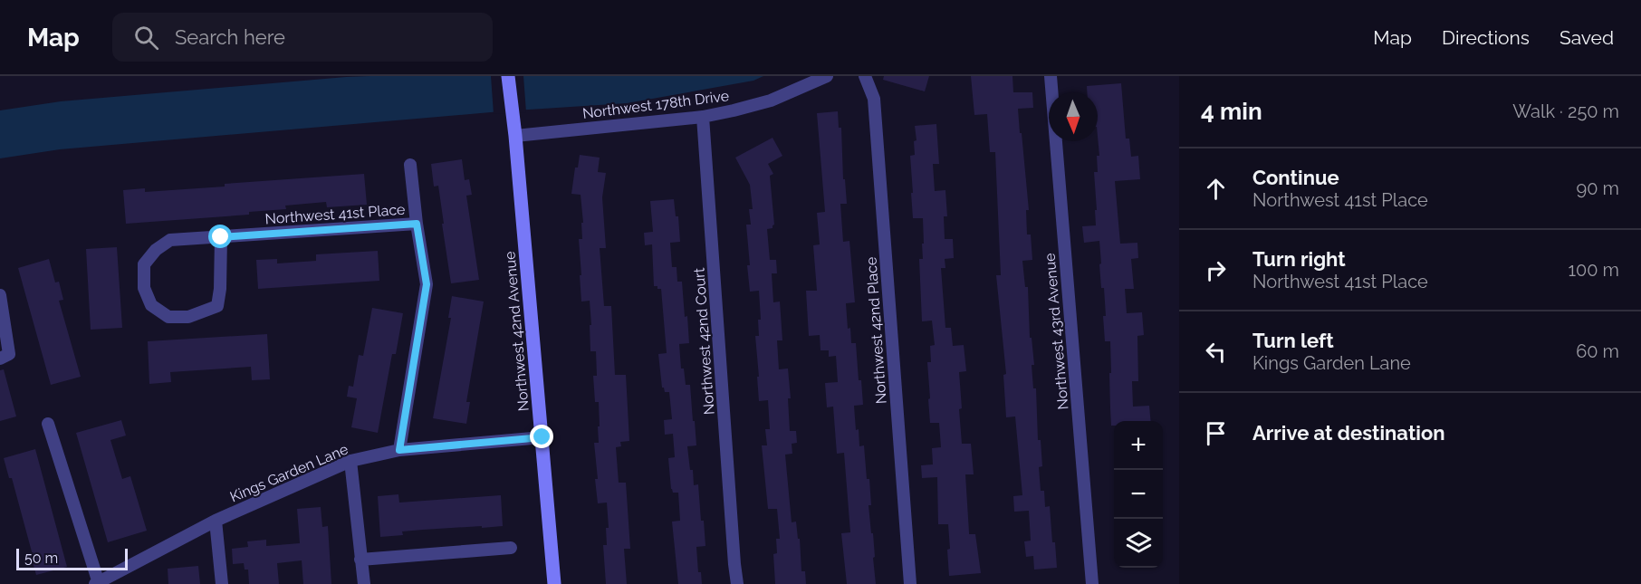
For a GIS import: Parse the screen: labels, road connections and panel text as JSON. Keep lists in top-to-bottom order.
{
  "streets": {
    "street": [
      "Northwest 178th Drive",
      "Northwest 41st Place",
      "Northwest 42nd Place",
      "Northwest 42nd Avenue",
      "Northwest 43rd Avenue",
      "Northwest 42nd Court",
      "Kings Garden Lane"
    ]
  },
  "crossings": [
    ["Northwest 178th Drive", "Northwest 42nd Avenue"],
    ["Northwest 178th Drive", "Northwest 42nd Court"],
    ["Northwest 41st Place", "Kings Garden Lane"],
    ["Northwest 42nd Avenue", "Kings Garden Lane"]
  ],
  "scale_bar": "50 m",
  "north": "bottom",
  "page": {
    "header": "Map",
    "search": "Search here",
    "nav": ["Map", "Directions", "Saved"],
    "heading": ["4 min", "Walk · 250 m"],
    "list": [
      ["Continue", "Northwest 41st Place", "90 m"],
      ["Turn right", "Northwest 41st Place", "100 m"],
      ["Turn left", "Kings Garden Lane", "60 m"],
      "Arrive at destination"
    ],
    "map_buttons": ["+", "−"],
    "scale": "50 m"
  }
}
